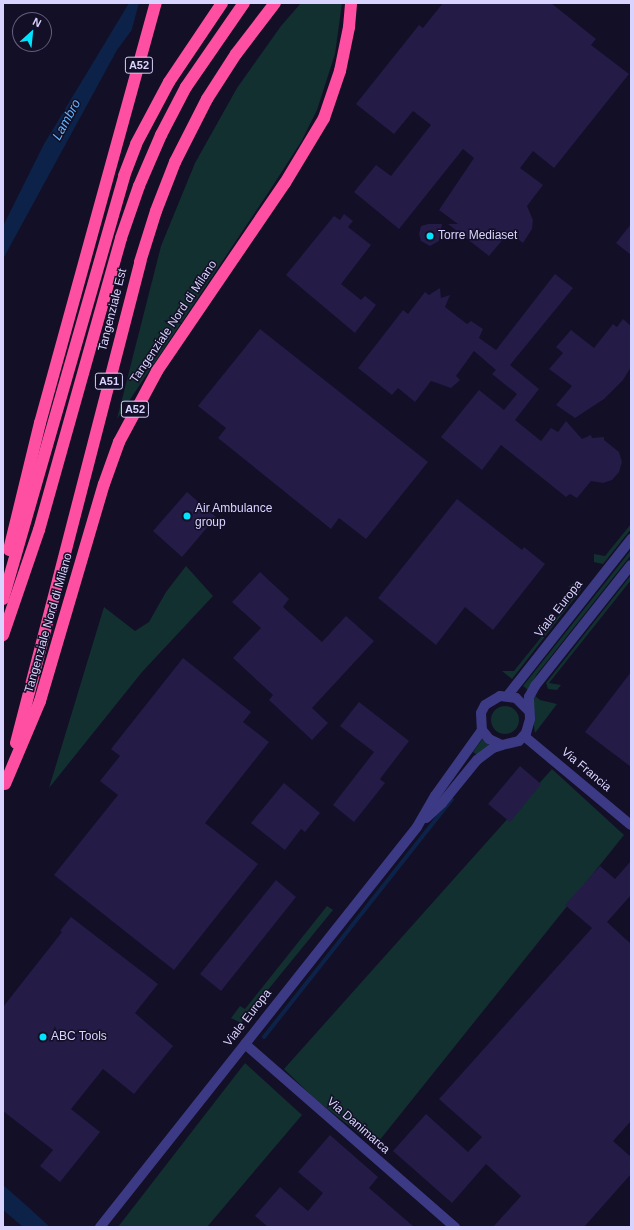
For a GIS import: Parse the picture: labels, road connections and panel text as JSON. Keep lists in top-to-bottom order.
{
  "streets": {
    "highway": [
      "A52",
      "Tangenziale Est",
      "Tangenziale Nord di Milano",
      "A51"
    ],
    "street": ["Viale Europa", "Via Francia", "Via Danimarca"]
  },
  "crossings": [
    ["Tangenziale Est", "Tangenziale Nord di Milano"],
    ["Viale Europa", "Via Francia"],
    ["Viale Europa", "Via Danimarca"]
  ],
  "water": ["Lambro"],
  "places": ["Torre Mediaset", "Air Ambulance group", "ABC Tools"],
  "north": "top right"
}
